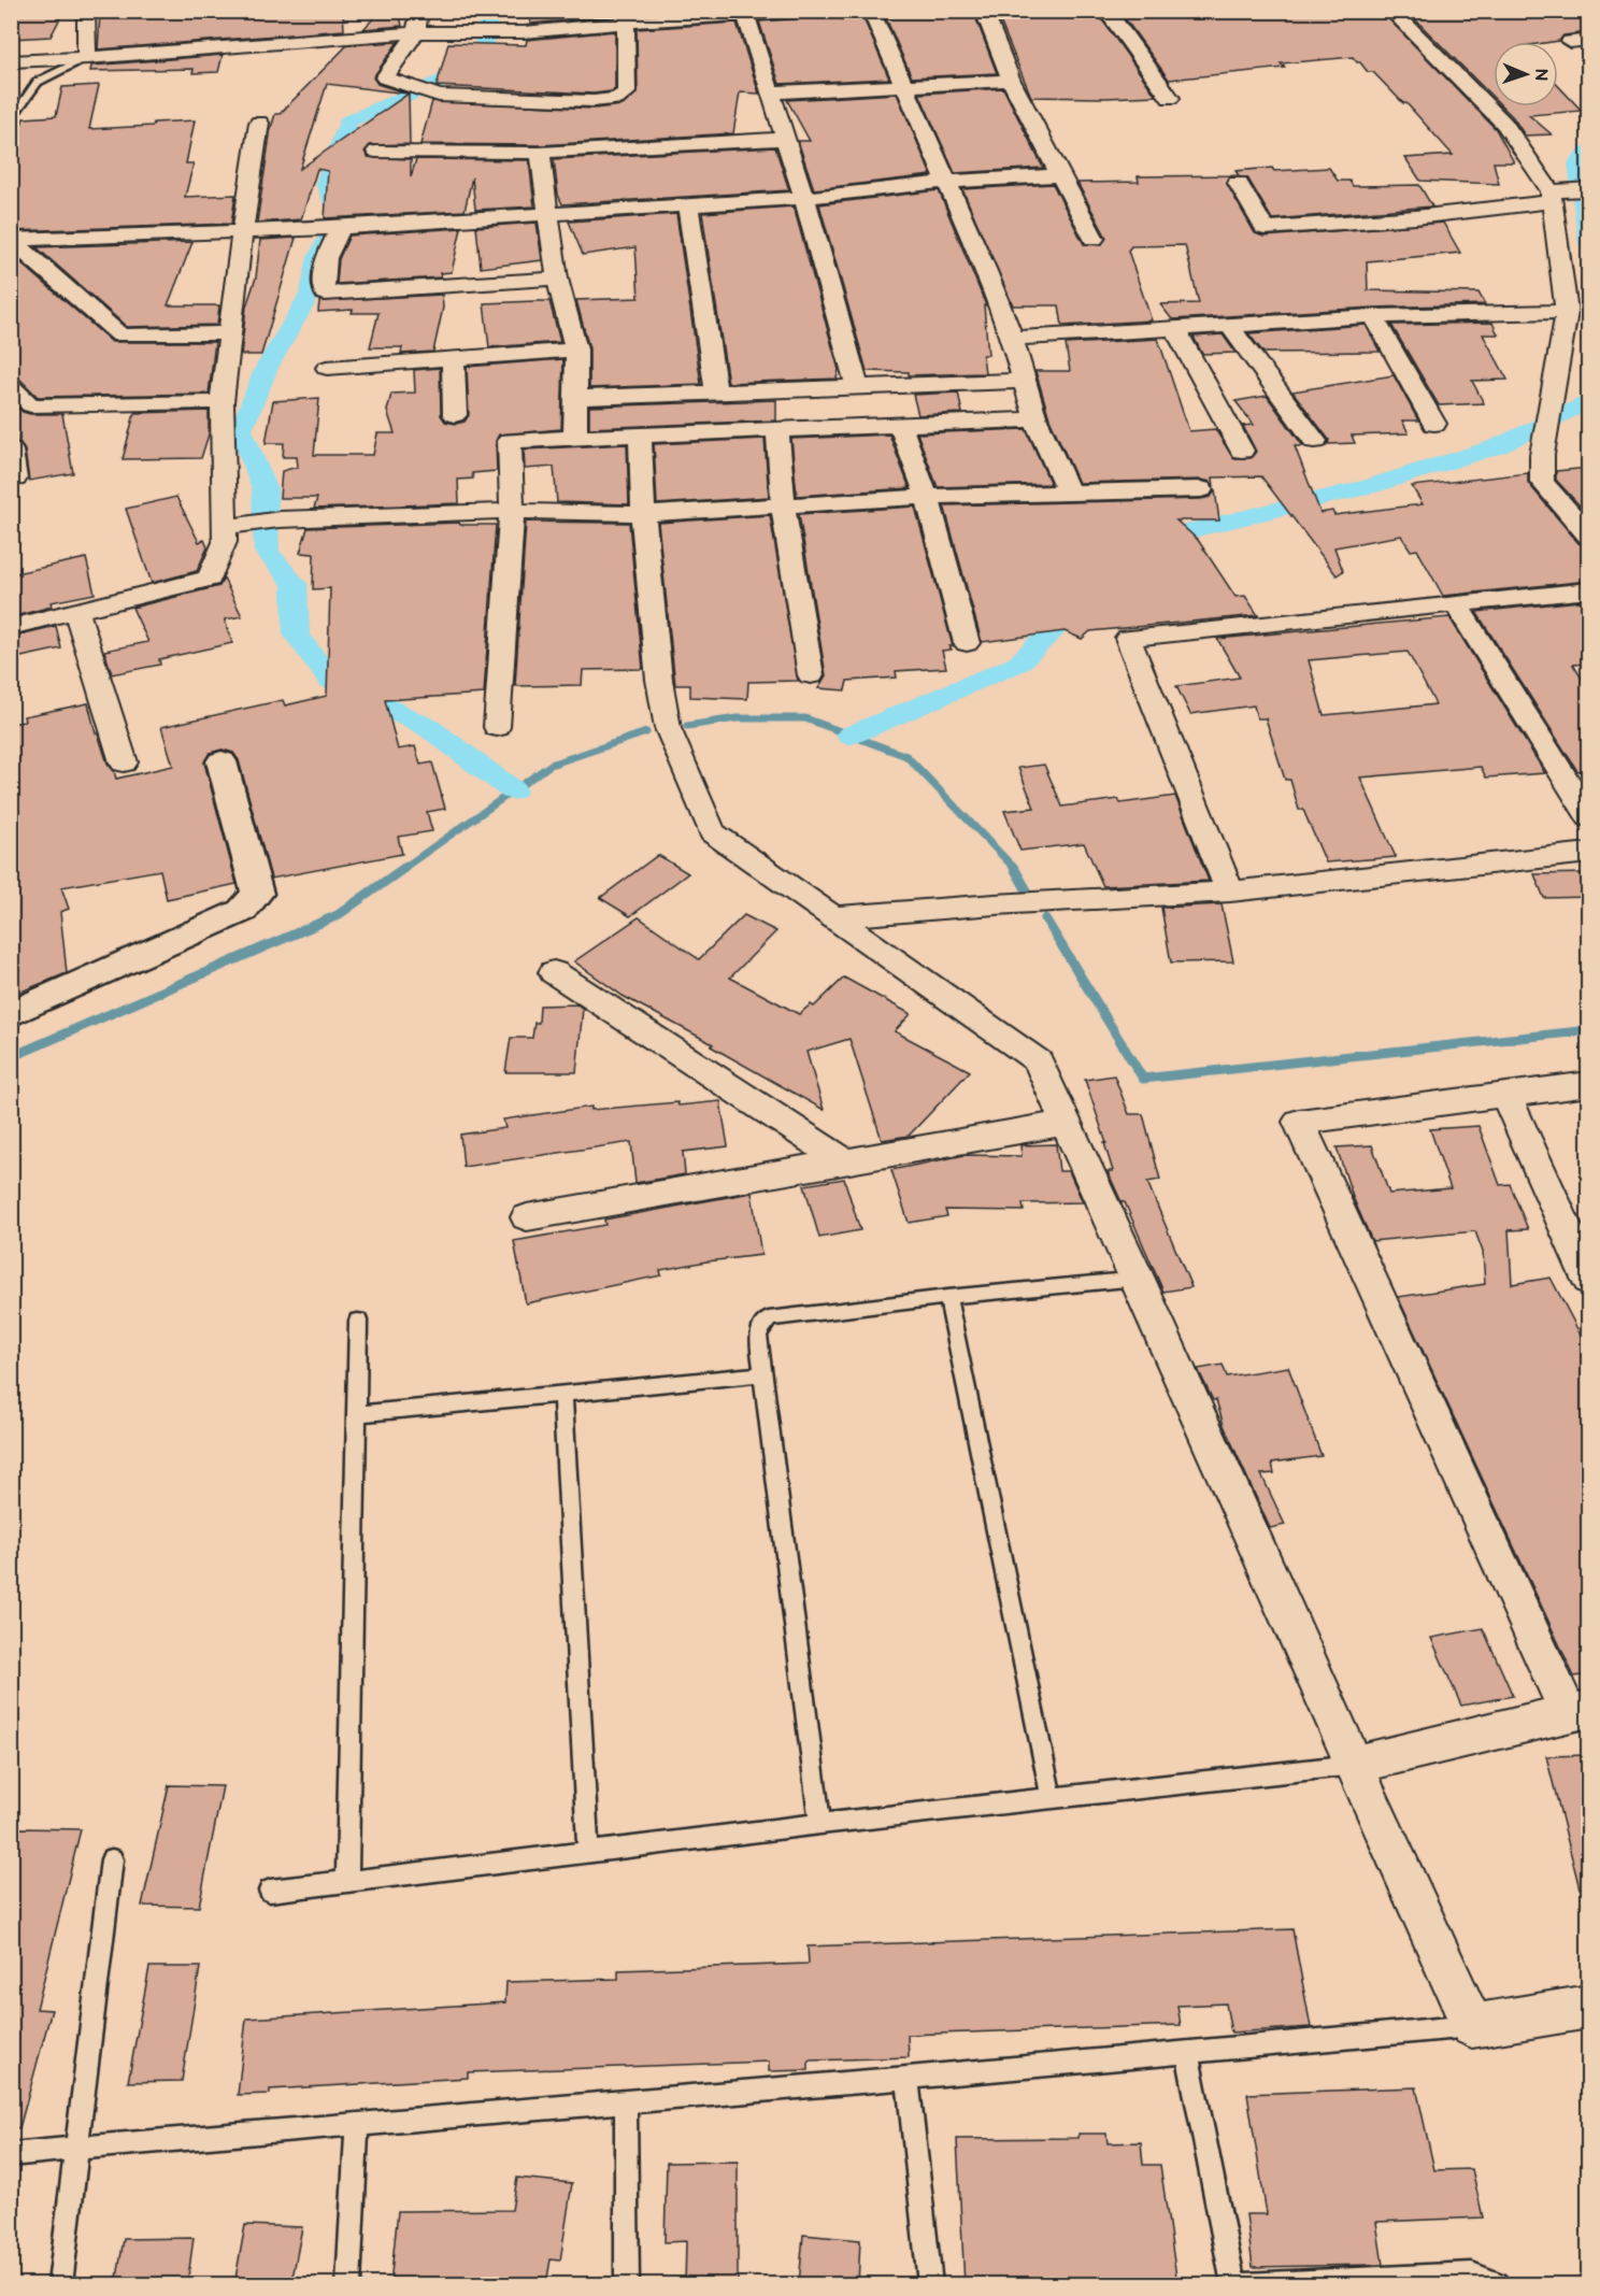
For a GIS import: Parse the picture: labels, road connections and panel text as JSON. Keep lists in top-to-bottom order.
{
  "north": "right"
}
